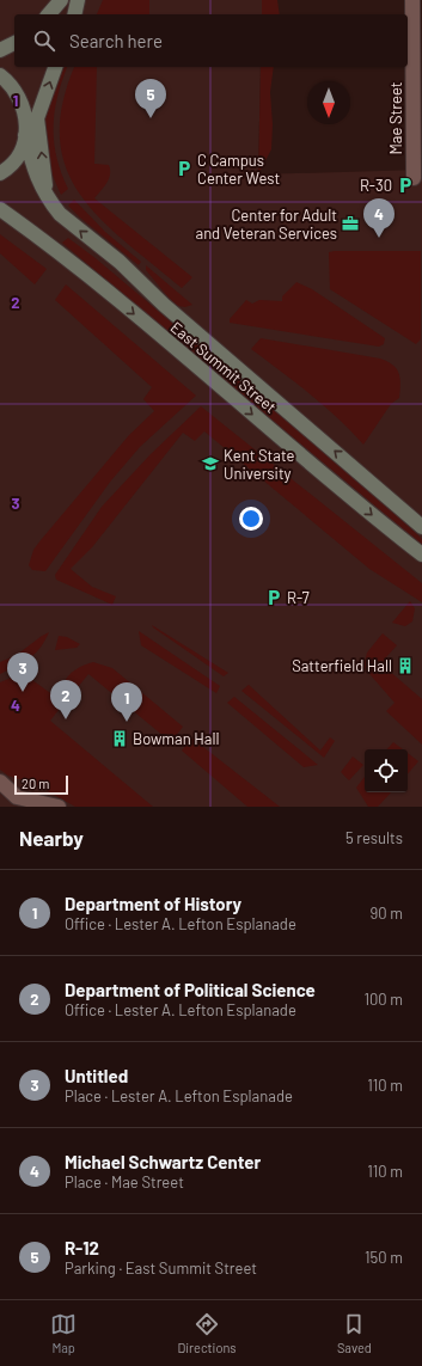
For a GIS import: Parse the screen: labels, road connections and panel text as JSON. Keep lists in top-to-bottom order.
{
  "streets": {
    "main road": ["East Summit Street"],
    "street": ["Mae Street"]
  },
  "places": {
    "parking": ["C Campus Center West", "R-30", "R-7"],
    "office": ["Center for Adult and Veteran Services"],
    "school or university": ["Kent State University"],
    "building": ["Satterfield Hall", "Bowman Hall"]
  },
  "scale_bar": "20 m",
  "north": "bottom",
  "page": {
    "search": "Search here",
    "pins": [
      "5",
      "4",
      "3",
      "2",
      "1"
    ],
    "scale": "20 m",
    "heading": ["Nearby", "5 results"],
    "list": [
      {
        "mark": "1",
        "name": "Department of History",
        "note": "Office · Lester A. Lefton Esplanade",
        "value": "90 m"
      },
      {
        "mark": "2",
        "name": "Department of Political Science",
        "note": "Office · Lester A. Lefton Esplanade",
        "value": "100 m"
      },
      {
        "mark": "3",
        "name": "Untitled",
        "note": "Place · Lester A. Lefton Esplanade",
        "value": "110 m"
      },
      {
        "mark": "4",
        "name": "Michael Schwartz Center",
        "note": "Place · Mae Street",
        "value": "110 m"
      },
      {
        "mark": "5",
        "name": "R-12",
        "note": "Parking · East Summit Street",
        "value": "150 m"
      }
    ],
    "nav": ["Map", "Directions", "Saved"]
  },
  "grid": {
    "rows": [
      "1",
      "2",
      "3",
      "4"
    ]
  }
}
